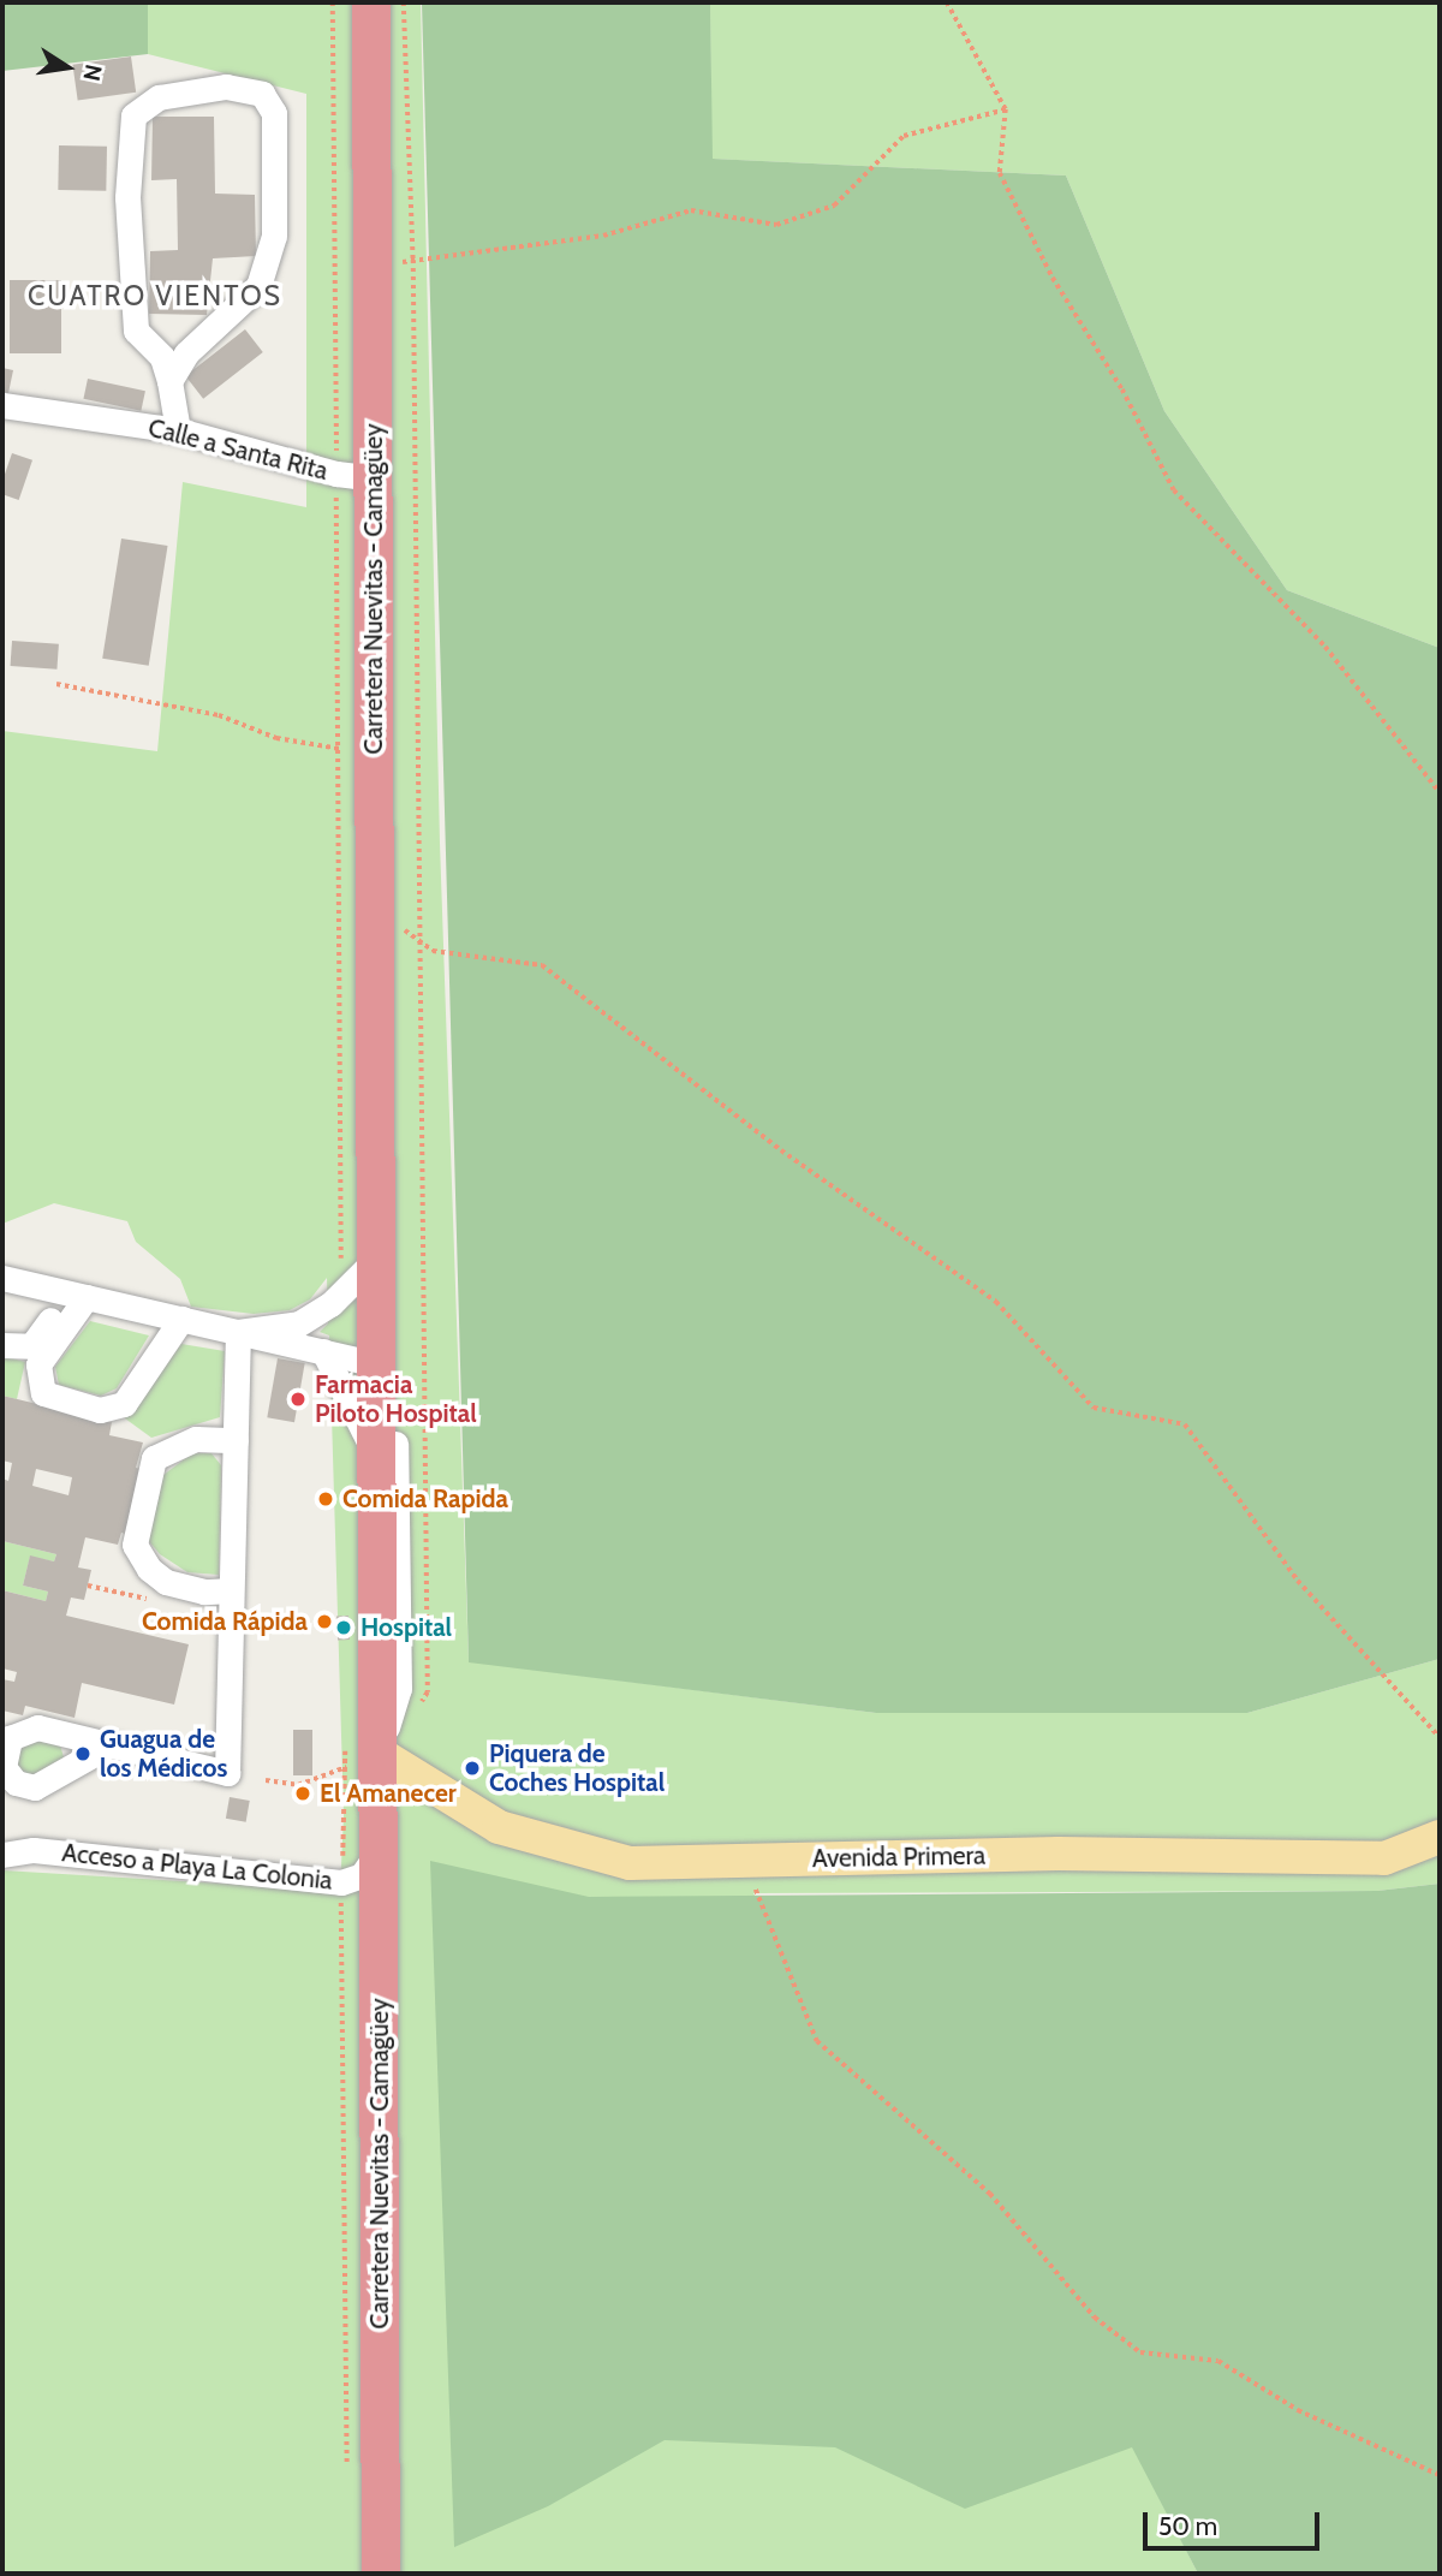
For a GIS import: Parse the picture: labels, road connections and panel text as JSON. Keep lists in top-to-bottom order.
{
  "streets": {
    "highway": ["Carretera Nuevitas - Camagüey"],
    "main road": ["Avenida Primera"],
    "street": ["Calle a Santa Rita", "Acceso a Playa La Colonia"]
  },
  "crossings": [
    ["Calle a Santa Rita", "Carretera Nuevitas - Camagüey"],
    ["Carretera Nuevitas - Camagüey", "Avenida Primera"],
    ["Carretera Nuevitas - Camagüey", "Acceso a Playa La Colonia"]
  ],
  "districts": ["CUATRO VIENTOS"],
  "places": [
    "Farmacia Piloto Hospital",
    "Comida Rapida",
    "Comida Rápida",
    "Hospital",
    "Guagua de los Médicos",
    "Piquera de Coches Hospital",
    "El Amanecer"
  ],
  "scale_bar": "50 m",
  "north": "right"
}
